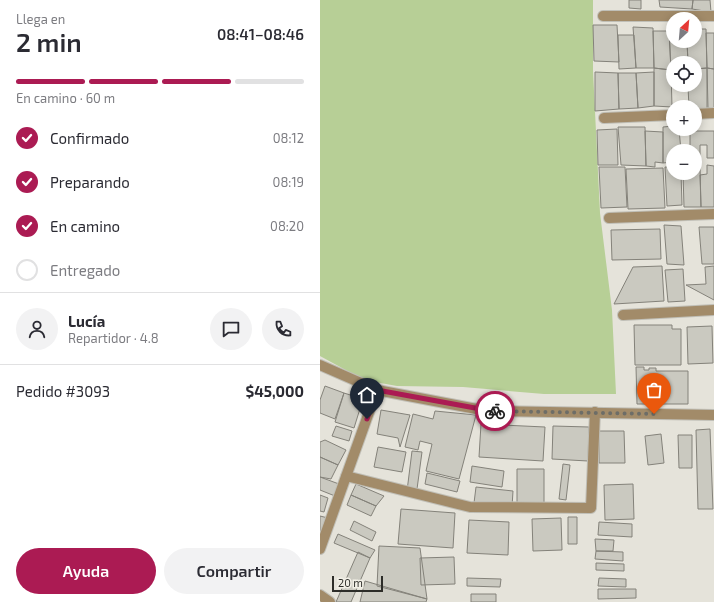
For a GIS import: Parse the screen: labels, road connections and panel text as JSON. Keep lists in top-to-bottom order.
{
  "scale_bar": "20 m",
  "north": "top right",
  "page": {
    "heading": ["2 min", "Llega en", "08:41–08:46"],
    "panel": [
      "Lucía",
      "Repartidor · 4.8",
      "Pedido #3093",
      "$45,000"
    ],
    "map_buttons": ["+", "−"],
    "bar": "En camino · 60 m",
    "list": [
      ["Confirmado", "08:12"],
      ["Preparando", "08:19"],
      ["En camino", "08:20"],
      "Entregado"
    ],
    "buttons": ["Ayuda", "Compartir"],
    "scale": "20 m"
  }
}
